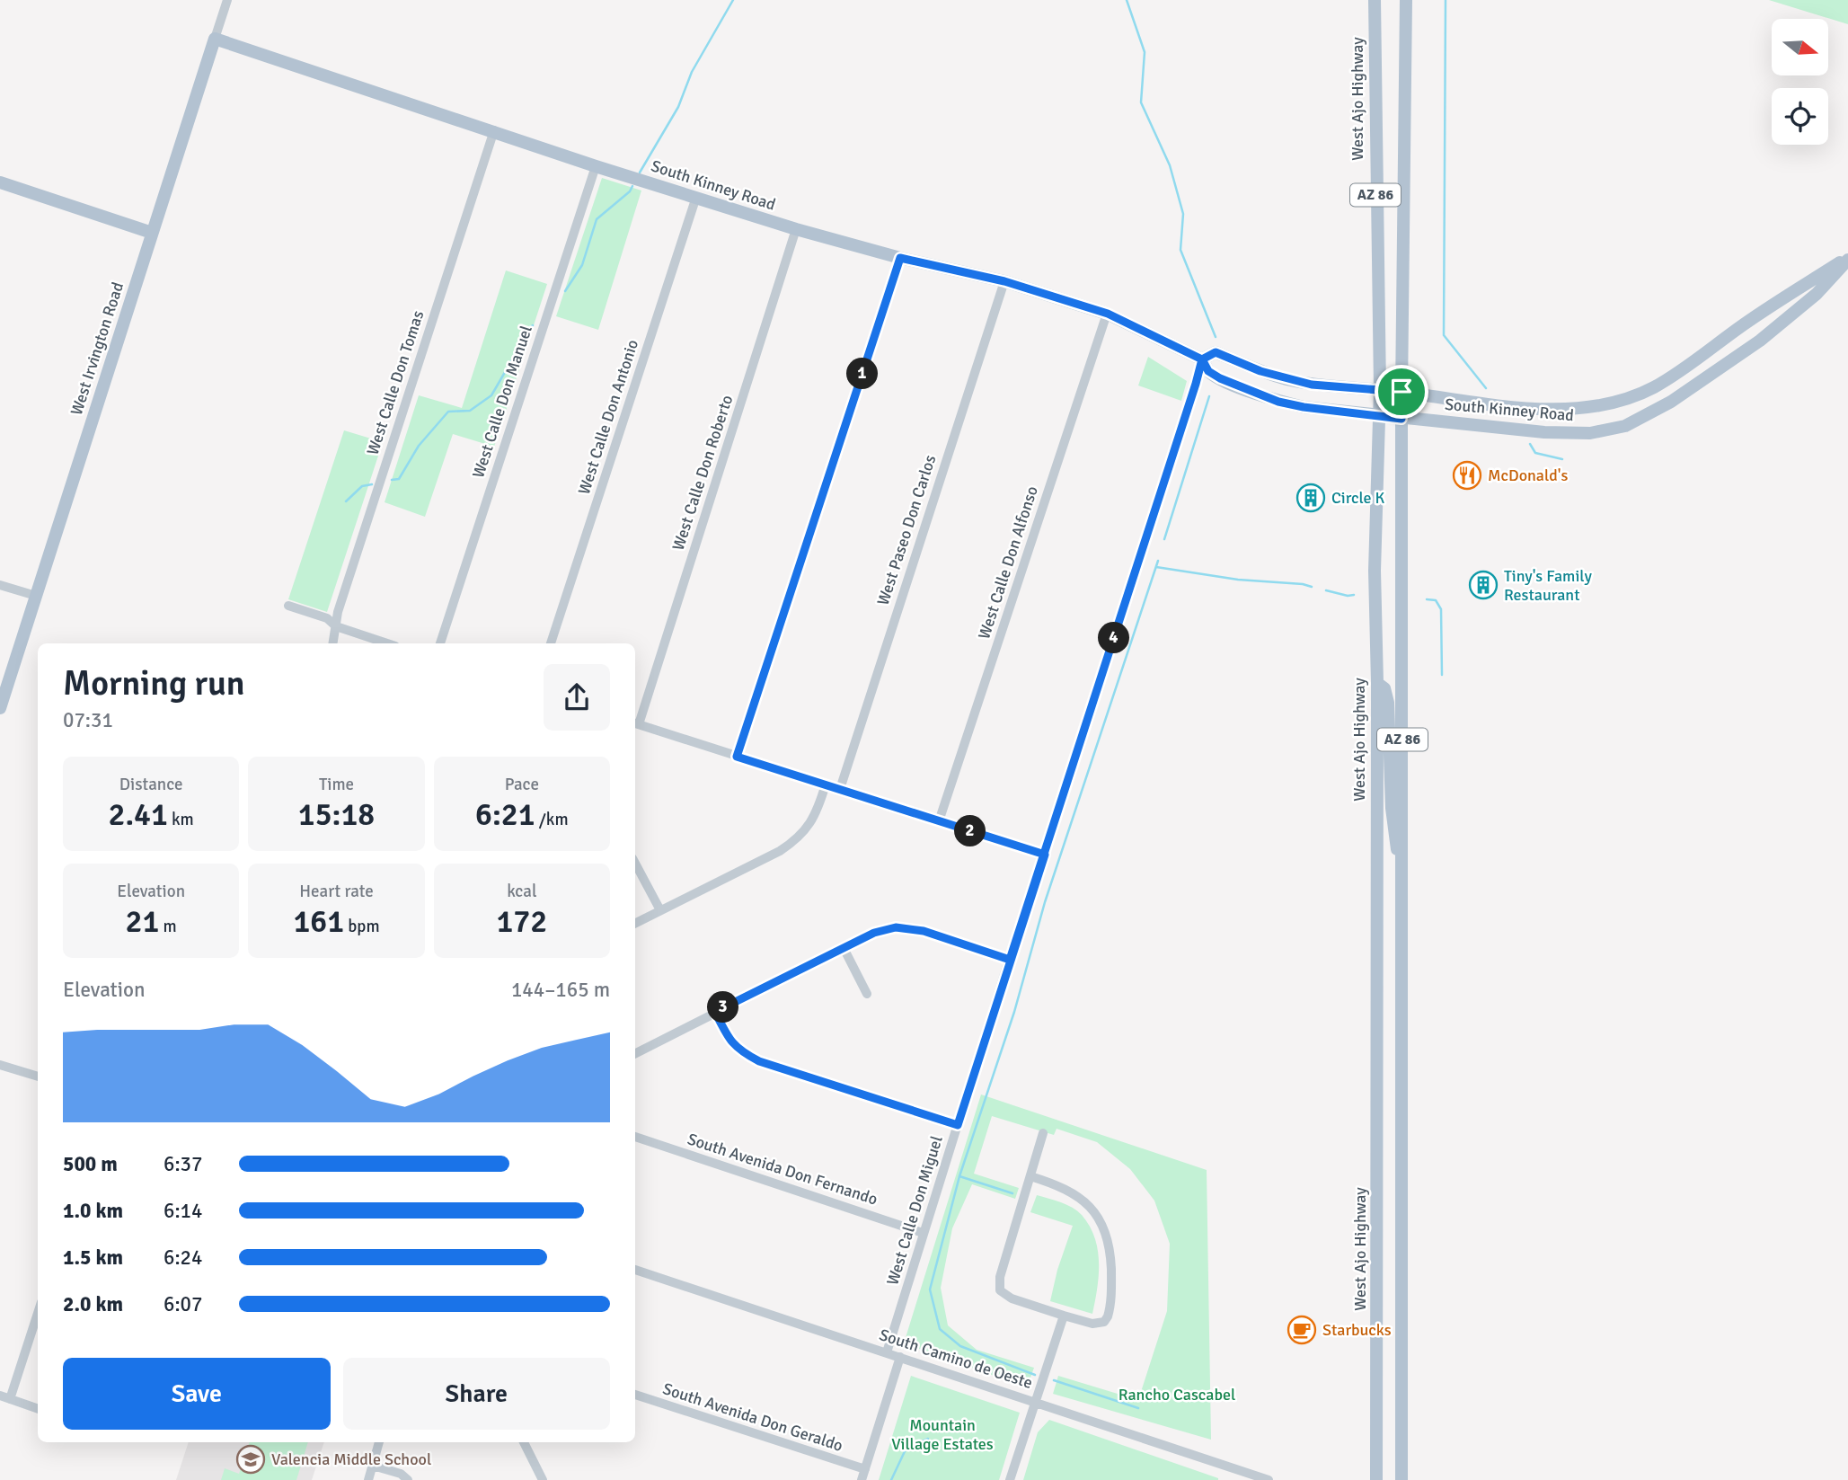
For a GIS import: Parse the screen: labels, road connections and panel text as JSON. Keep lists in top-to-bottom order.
{
  "streets": {
    "main road": [
      "West Ajo Highway",
      "South Kinney Road",
      "AZ 86",
      "West Irvington Road"
    ],
    "street": [
      "West Calle Don Tomas",
      "West Calle Don Manuel",
      "West Calle Don Antonio",
      "West Calle Don Roberto",
      "West Paseo Don Carlos",
      "West Calle Don Alfonso",
      "South Avenida Don Fernando",
      "West Calle Don Miguel",
      "South Camino de Oeste",
      "South Avenida Don Geraldo"
    ]
  },
  "crossings": [
    ["West Ajo Highway", "South Kinney Road"],
    ["South Kinney Road", "AZ 86"],
    ["South Kinney Road", "West Irvington Road"],
    ["South Kinney Road", "West Calle Don Tomas"],
    ["South Kinney Road", "West Calle Don Manuel"],
    ["South Kinney Road", "West Calle Don Antonio"],
    ["South Kinney Road", "West Calle Don Roberto"],
    ["South Kinney Road", "West Paseo Don Carlos"],
    ["South Kinney Road", "West Calle Don Alfonso"],
    ["South Kinney Road", "West Calle Don Miguel"],
    ["South Avenida Don Fernando", "West Calle Don Miguel"],
    ["West Calle Don Miguel", "South Camino de Oeste"]
  ],
  "parks": ["Rancho Cascabel", "Mountain Village Estates"],
  "places": {
    "restaurant": ["McDonald's"],
    "building": ["Circle K", "Tiny's Family Restaurant"],
    "cafe": ["Starbucks"],
    "school or university": ["Valencia Middle School"]
  },
  "north": "right",
  "page": {
    "pins": [
      "1",
      "4",
      "2",
      "3"
    ],
    "heading": ["Morning run", "07:31"],
    "stats": [
      ["Distance", "2.41 km"],
      ["Time", "15:18"],
      ["Pace", "6:21 /km"],
      ["Elevation", "21 m"],
      ["Heart rate", "161 bpm"],
      ["kcal", "172"]
    ],
    "chart": ["Elevation", "144–165 m"],
    "list": [
      {
        "name": "500 m",
        "note": "6:37"
      },
      {
        "name": "1.0 km",
        "note": "6:14"
      },
      {
        "name": "1.5 km",
        "note": "6:24"
      },
      {
        "name": "2.0 km",
        "note": "6:07"
      }
    ],
    "buttons": ["Save", "Share"]
  }
}
